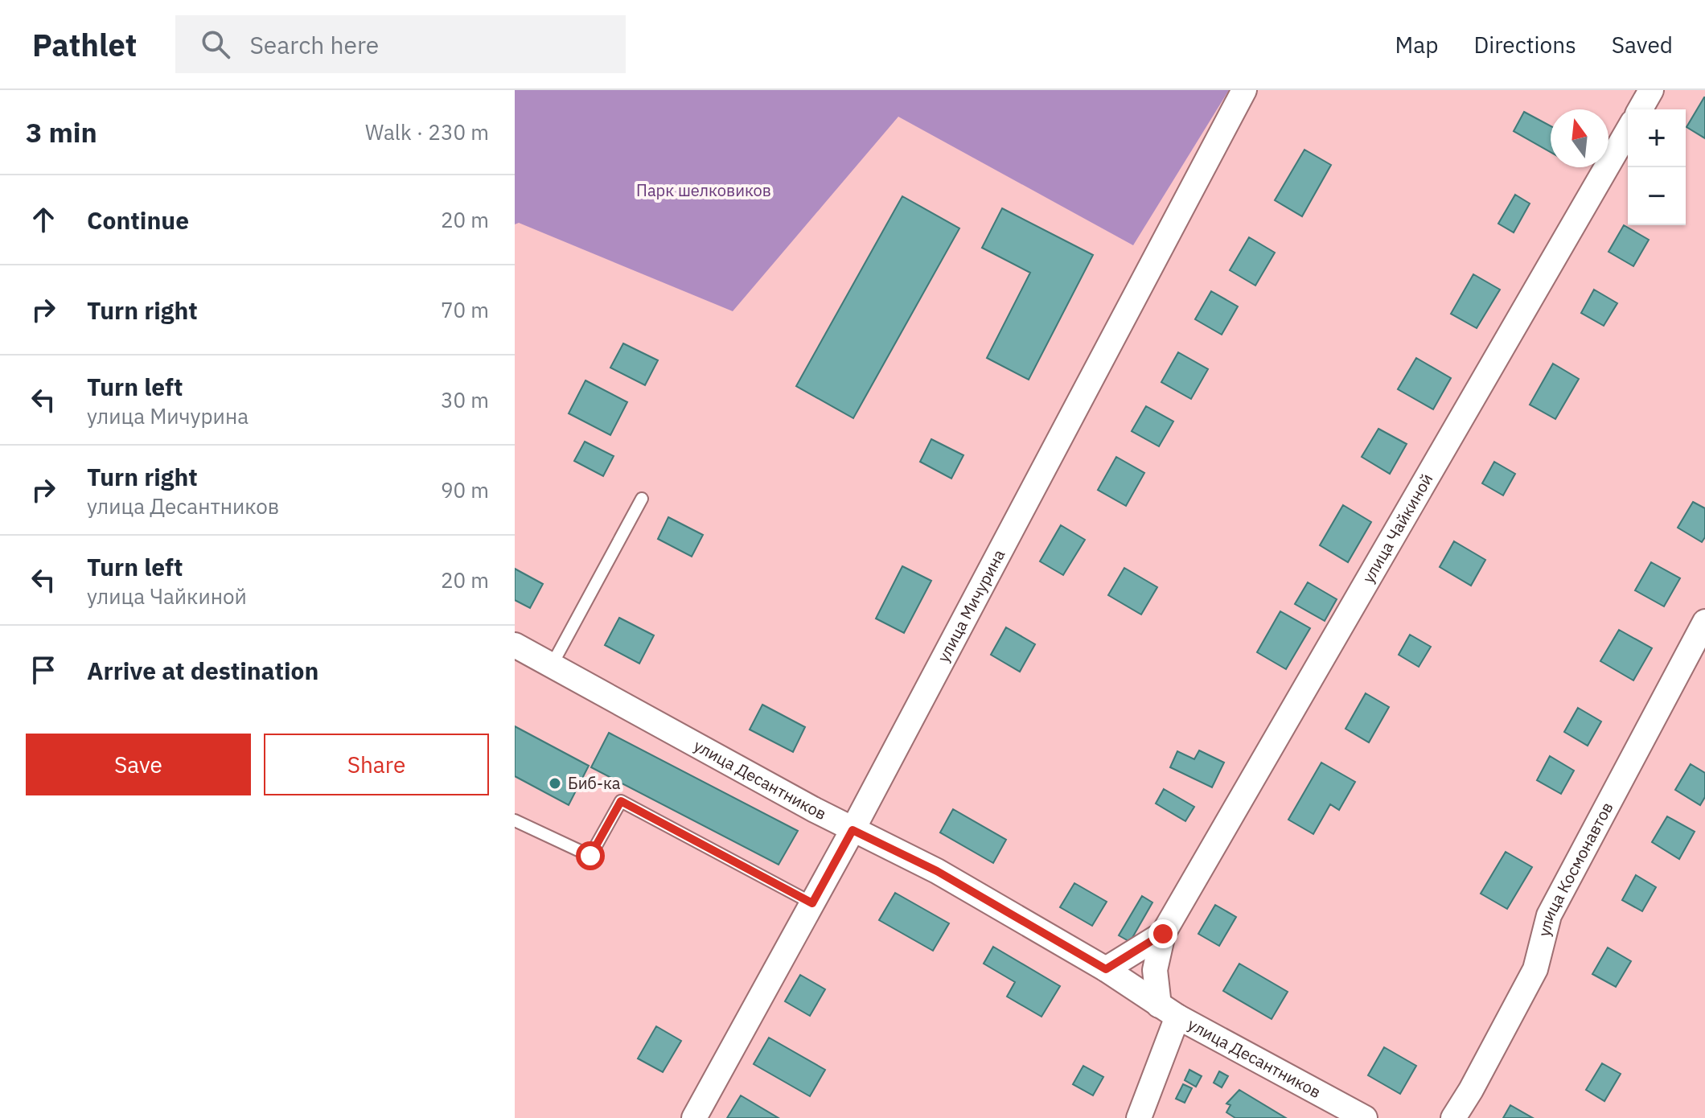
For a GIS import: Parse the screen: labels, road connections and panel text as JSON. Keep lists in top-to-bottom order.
{
  "streets": {
    "street": [
      "улица Чайкиной",
      "улица Мичурина",
      "улица Десантников",
      "улица Космонавтов"
    ]
  },
  "crossings": [
    ["улица Чайкиной", "улица Десантников"],
    ["улица Мичурина", "улица Десантников"]
  ],
  "parks": ["Парк шелковиков"],
  "places": ["Биб-ка"],
  "north": "top",
  "page": {
    "header": "Pathlet",
    "search": "Search here",
    "nav": ["Map", "Directions", "Saved"],
    "heading": ["3 min", "Walk · 230 m"],
    "map_buttons": ["+", "−"],
    "list": [
      ["Continue", "20 m"],
      ["Turn right", "70 m"],
      ["Turn left", "улица Мичурина", "30 m"],
      ["Turn right", "улица Десантников", "90 m"],
      ["Turn left", "улица Чайкиной", "20 m"],
      "Arrive at destination"
    ],
    "buttons": ["Save", "Share"]
  }
}
